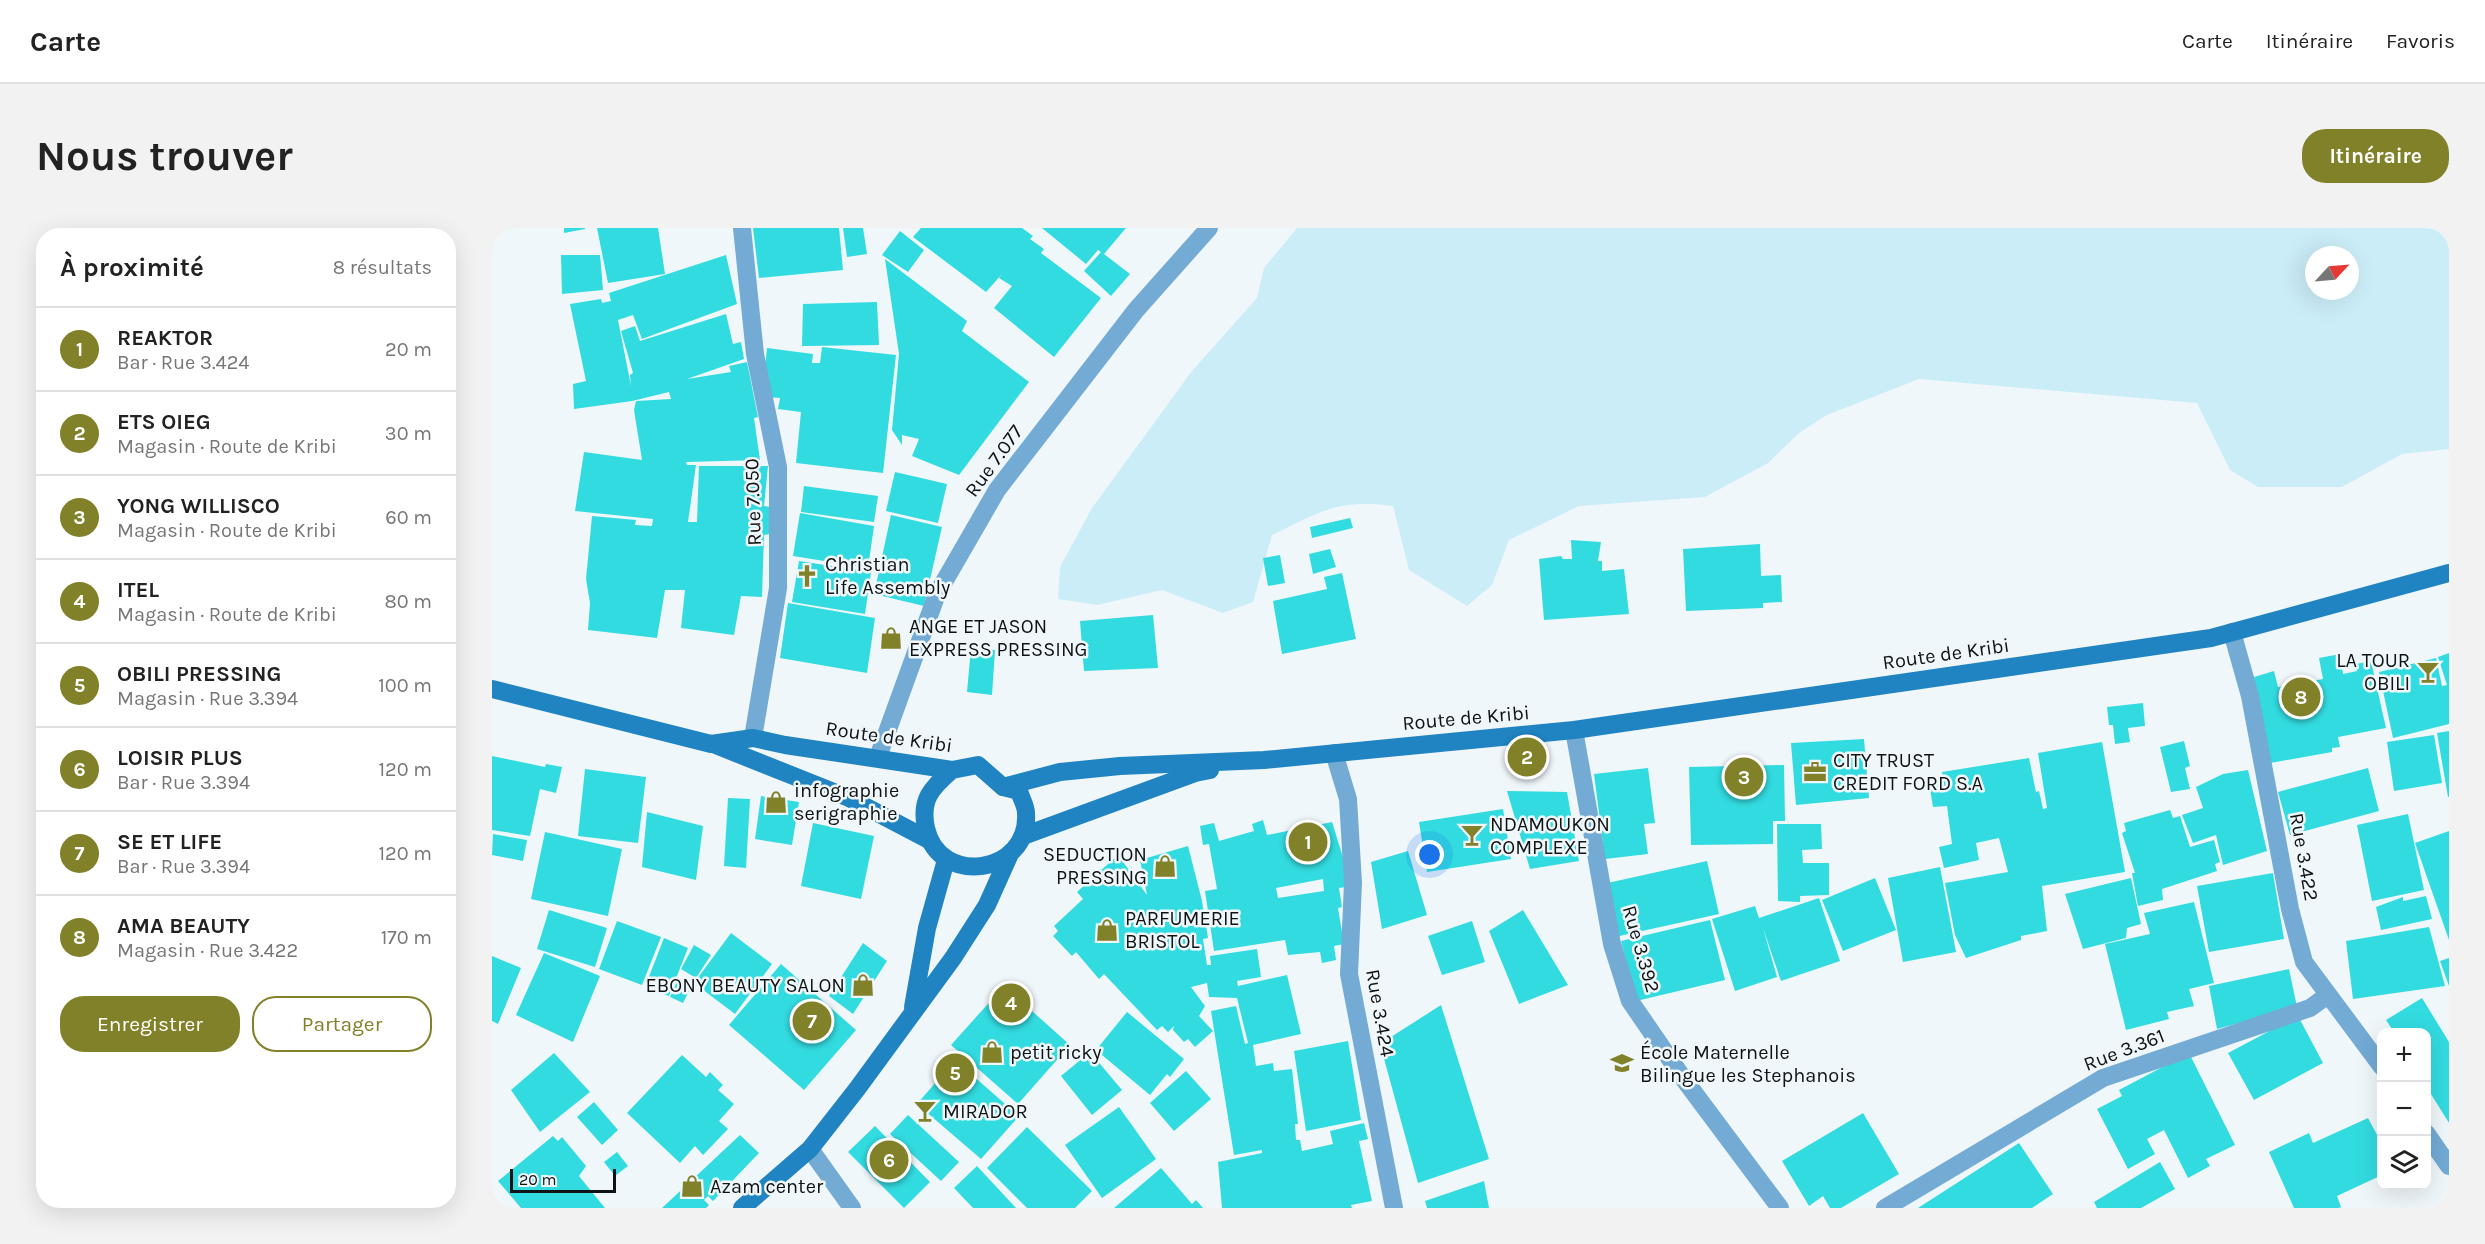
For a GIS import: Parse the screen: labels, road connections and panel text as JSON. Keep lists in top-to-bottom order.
{
  "streets": {
    "main road": ["Route de Kribi"],
    "street": [
      "Rue 7.077",
      "Rue 7.050",
      "Rue 3.422",
      "Rue 3.392",
      "Rue 3.424",
      "Rue 3.361"
    ]
  },
  "crossings": [
    ["Rue 7.077", "Route de Kribi"],
    ["Rue 7.050", "Route de Kribi"],
    ["Route de Kribi", "Rue 3.422"],
    ["Route de Kribi", "Rue 3.392"],
    ["Route de Kribi", "Rue 3.424"],
    ["Rue 3.422", "Rue 3.361"]
  ],
  "places": {
    "church": ["Christian Life Assembly"],
    "shop": [
      "ANGE ET JASON EXPRESS PRESSING",
      "infographie serigraphie",
      "SEDUCTION PRESSING",
      "PARFUMERIE BRISTOL",
      "EBONY BEAUTY SALON",
      "petit ricky",
      "Azam center"
    ],
    "bar": ["LA TOUR OBILI", "NDAMOUKON COMPLEXE", "MIRADOR"],
    "office": ["CITY TRUST CREDIT FORD S.A"],
    "school or university": ["École Maternelle Bilingue les Stephanois"]
  },
  "scale_bar": "20 m",
  "north": "top right",
  "page": {
    "header": "Carte",
    "nav": ["Carte", "Itinéraire", "Favoris"],
    "buttons": [
      "Itinéraire",
      ["Enregistrer", "Partager"]
    ],
    "title": "Nous trouver",
    "heading": ["À proximité", "8 résultats"],
    "list": [
      {
        "mark": "1",
        "name": "REAKTOR",
        "note": "Bar · Rue 3.424",
        "value": "20 m"
      },
      {
        "mark": "2",
        "name": "ETS OIEG",
        "note": "Magasin · Route de Kribi",
        "value": "30 m"
      },
      {
        "mark": "3",
        "name": "YONG WILLISCO",
        "note": "Magasin · Route de Kribi",
        "value": "60 m"
      },
      {
        "mark": "4",
        "name": "ITEL",
        "note": "Magasin · Route de Kribi",
        "value": "80 m"
      },
      {
        "mark": "5",
        "name": "OBILI PRESSING",
        "note": "Magasin · Rue 3.394",
        "value": "100 m"
      },
      {
        "mark": "6",
        "name": "LOISIR PLUS",
        "note": "Bar · Rue 3.394",
        "value": "120 m"
      },
      {
        "mark": "7",
        "name": "SE ET LIFE",
        "note": "Bar · Rue 3.394",
        "value": "120 m"
      },
      {
        "mark": "8",
        "name": "AMA BEAUTY",
        "note": "Magasin · Rue 3.422",
        "value": "170 m"
      }
    ],
    "pins": [
      "8",
      "2",
      "3",
      "1",
      "4",
      "7",
      "5",
      "6"
    ],
    "map_buttons": ["+", "−"],
    "scale": "20 m"
  }
}
